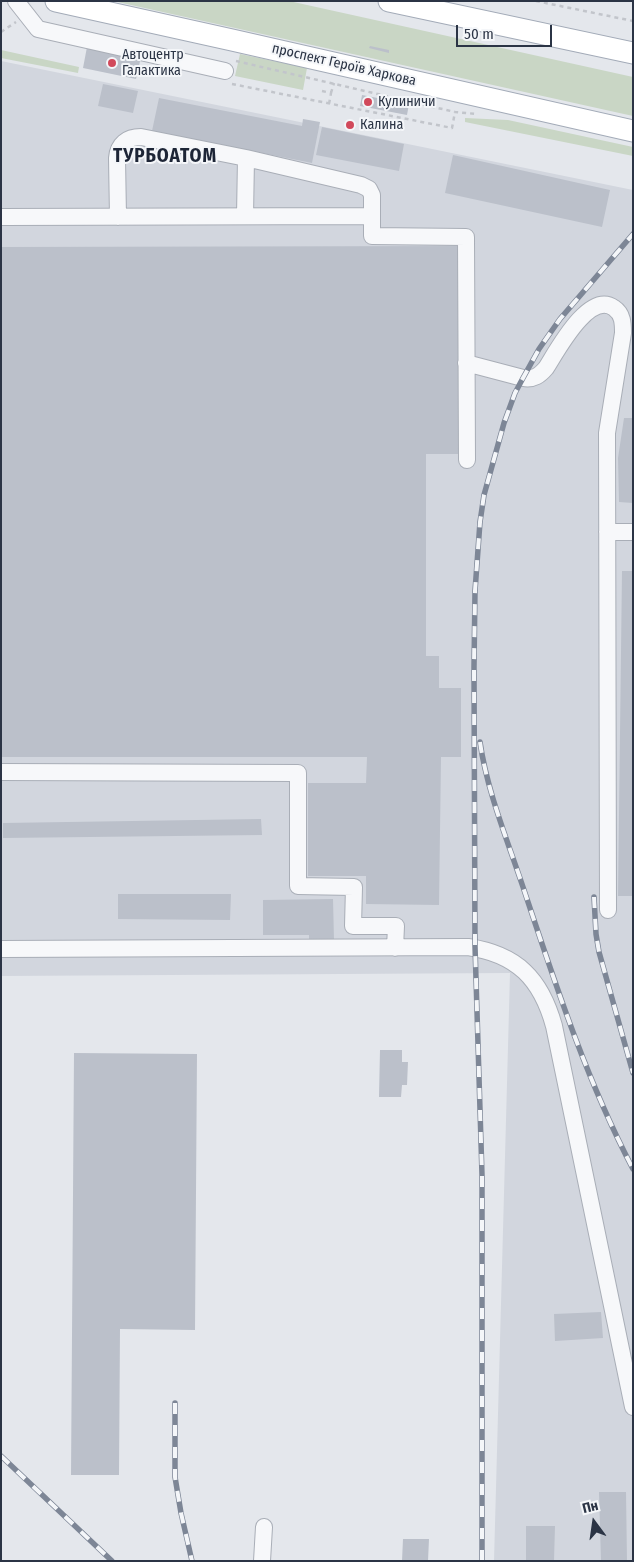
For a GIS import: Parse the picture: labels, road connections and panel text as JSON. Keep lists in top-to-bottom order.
{
  "streets": {
    "main road": ["проспект Героїв Харкова"]
  },
  "districts": ["ТУРБОАТОМ"],
  "places": ["Автоцентр Галактика", "Кулиничи", "Калина"],
  "scale_bar": "50 m",
  "north": "top"
}
